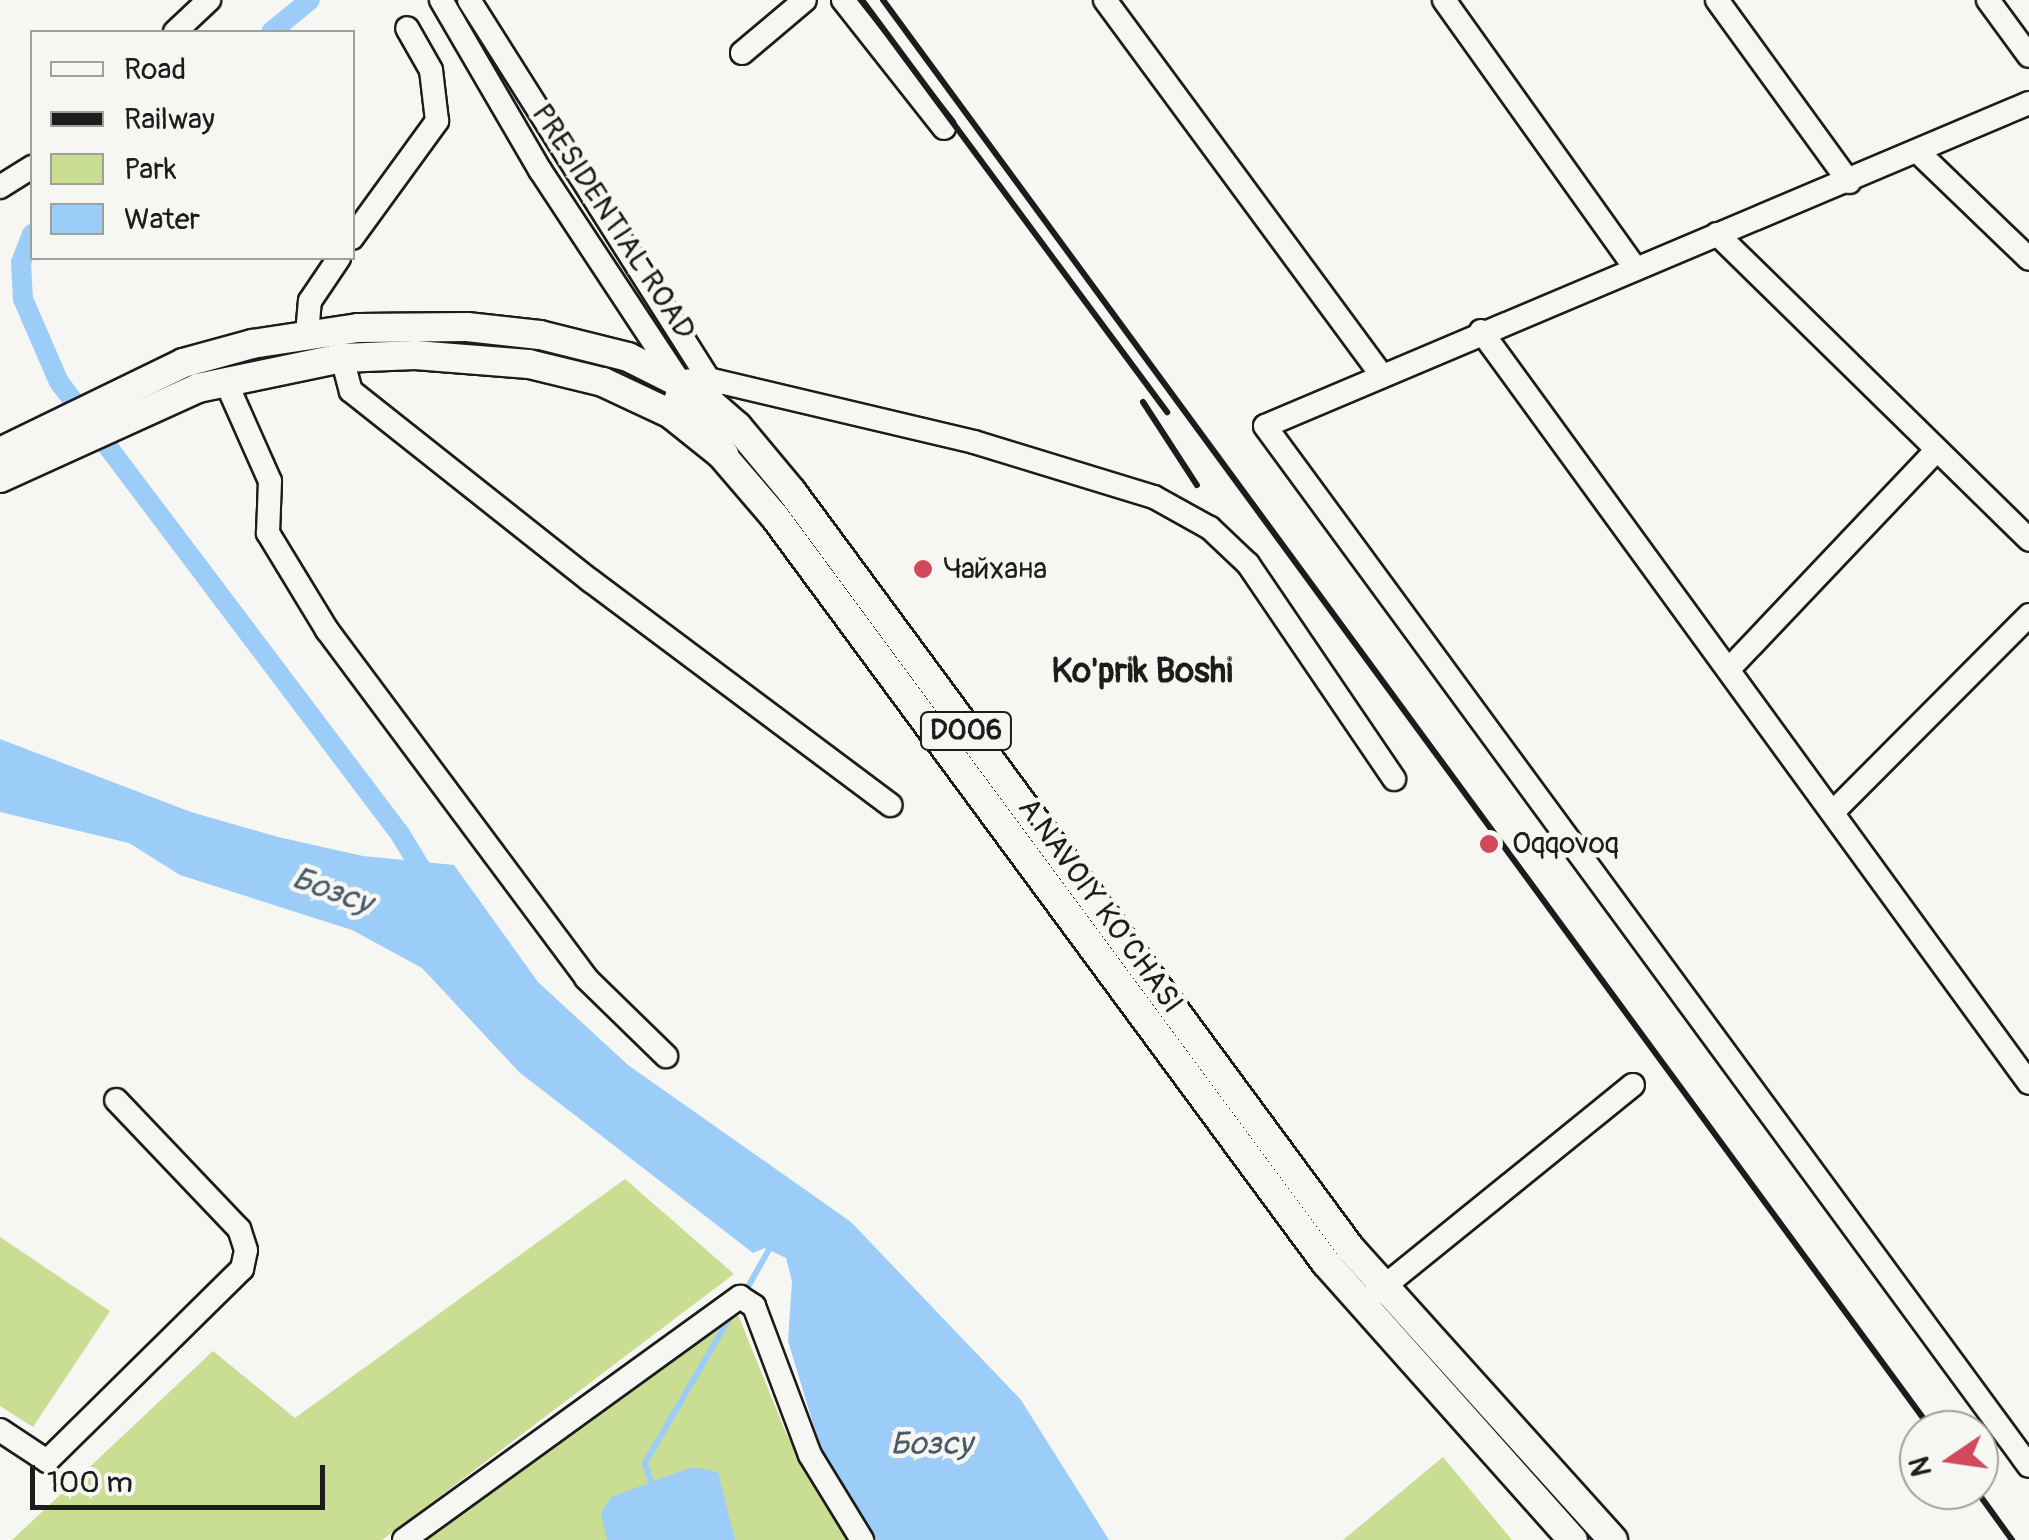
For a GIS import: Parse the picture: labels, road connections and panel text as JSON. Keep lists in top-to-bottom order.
{
  "streets": {
    "main road": ["D006", "A.NAVOIY KO‘CHASI"],
    "street": ["PRESIDENTIAL ROAD"]
  },
  "crossings": [
    ["PRESIDENTIAL ROAD", "D006"],
    ["PRESIDENTIAL ROAD", "A.NAVOIY KO‘CHASI"],
    ["D006", "A.NAVOIY KO‘CHASI"]
  ],
  "districts": ["Ko'prik Boshi"],
  "water": ["Бозсу"],
  "places": ["Чайхана", "Oqqovoq"],
  "legend": [
    "Road",
    "Railway",
    "Park",
    "Water"
  ],
  "scale_bar": "100 m",
  "north": "left"
}
